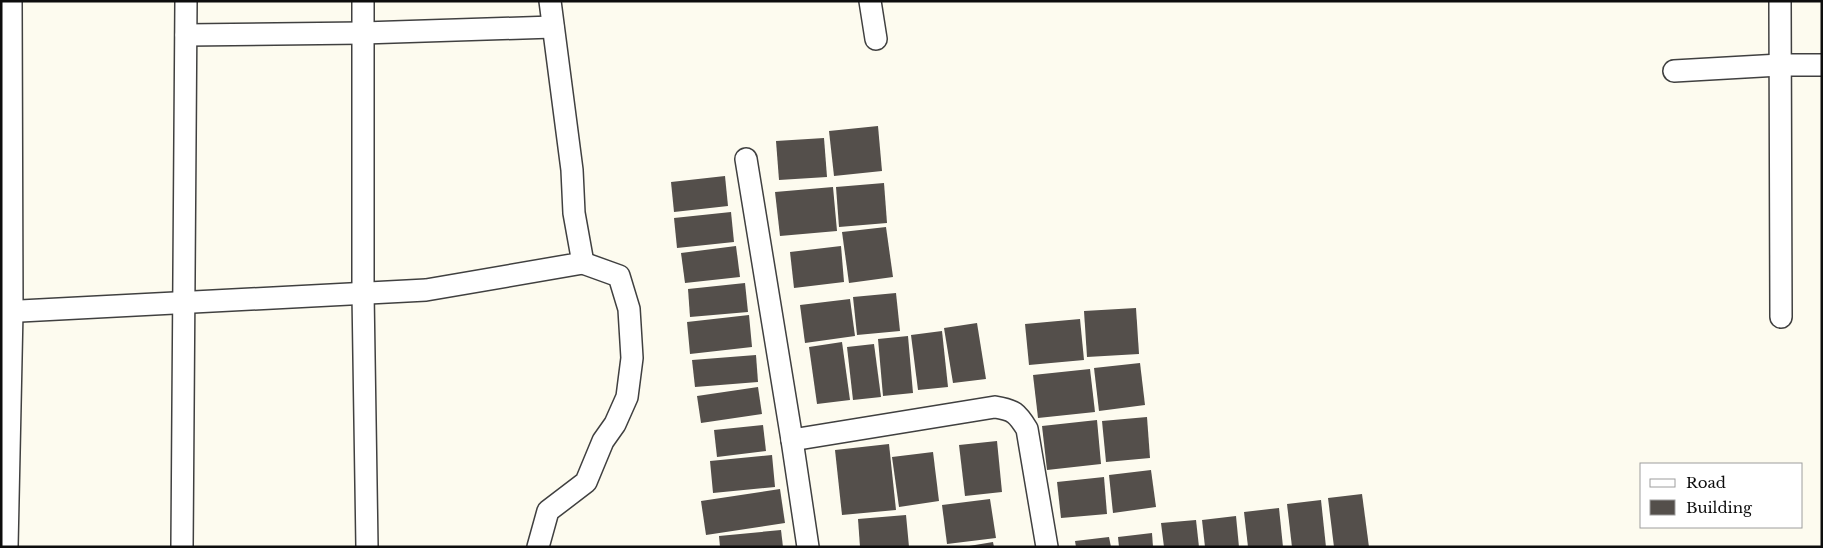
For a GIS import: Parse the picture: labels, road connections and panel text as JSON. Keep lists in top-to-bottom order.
{
  "legend": ["Road", "Building"]
}
